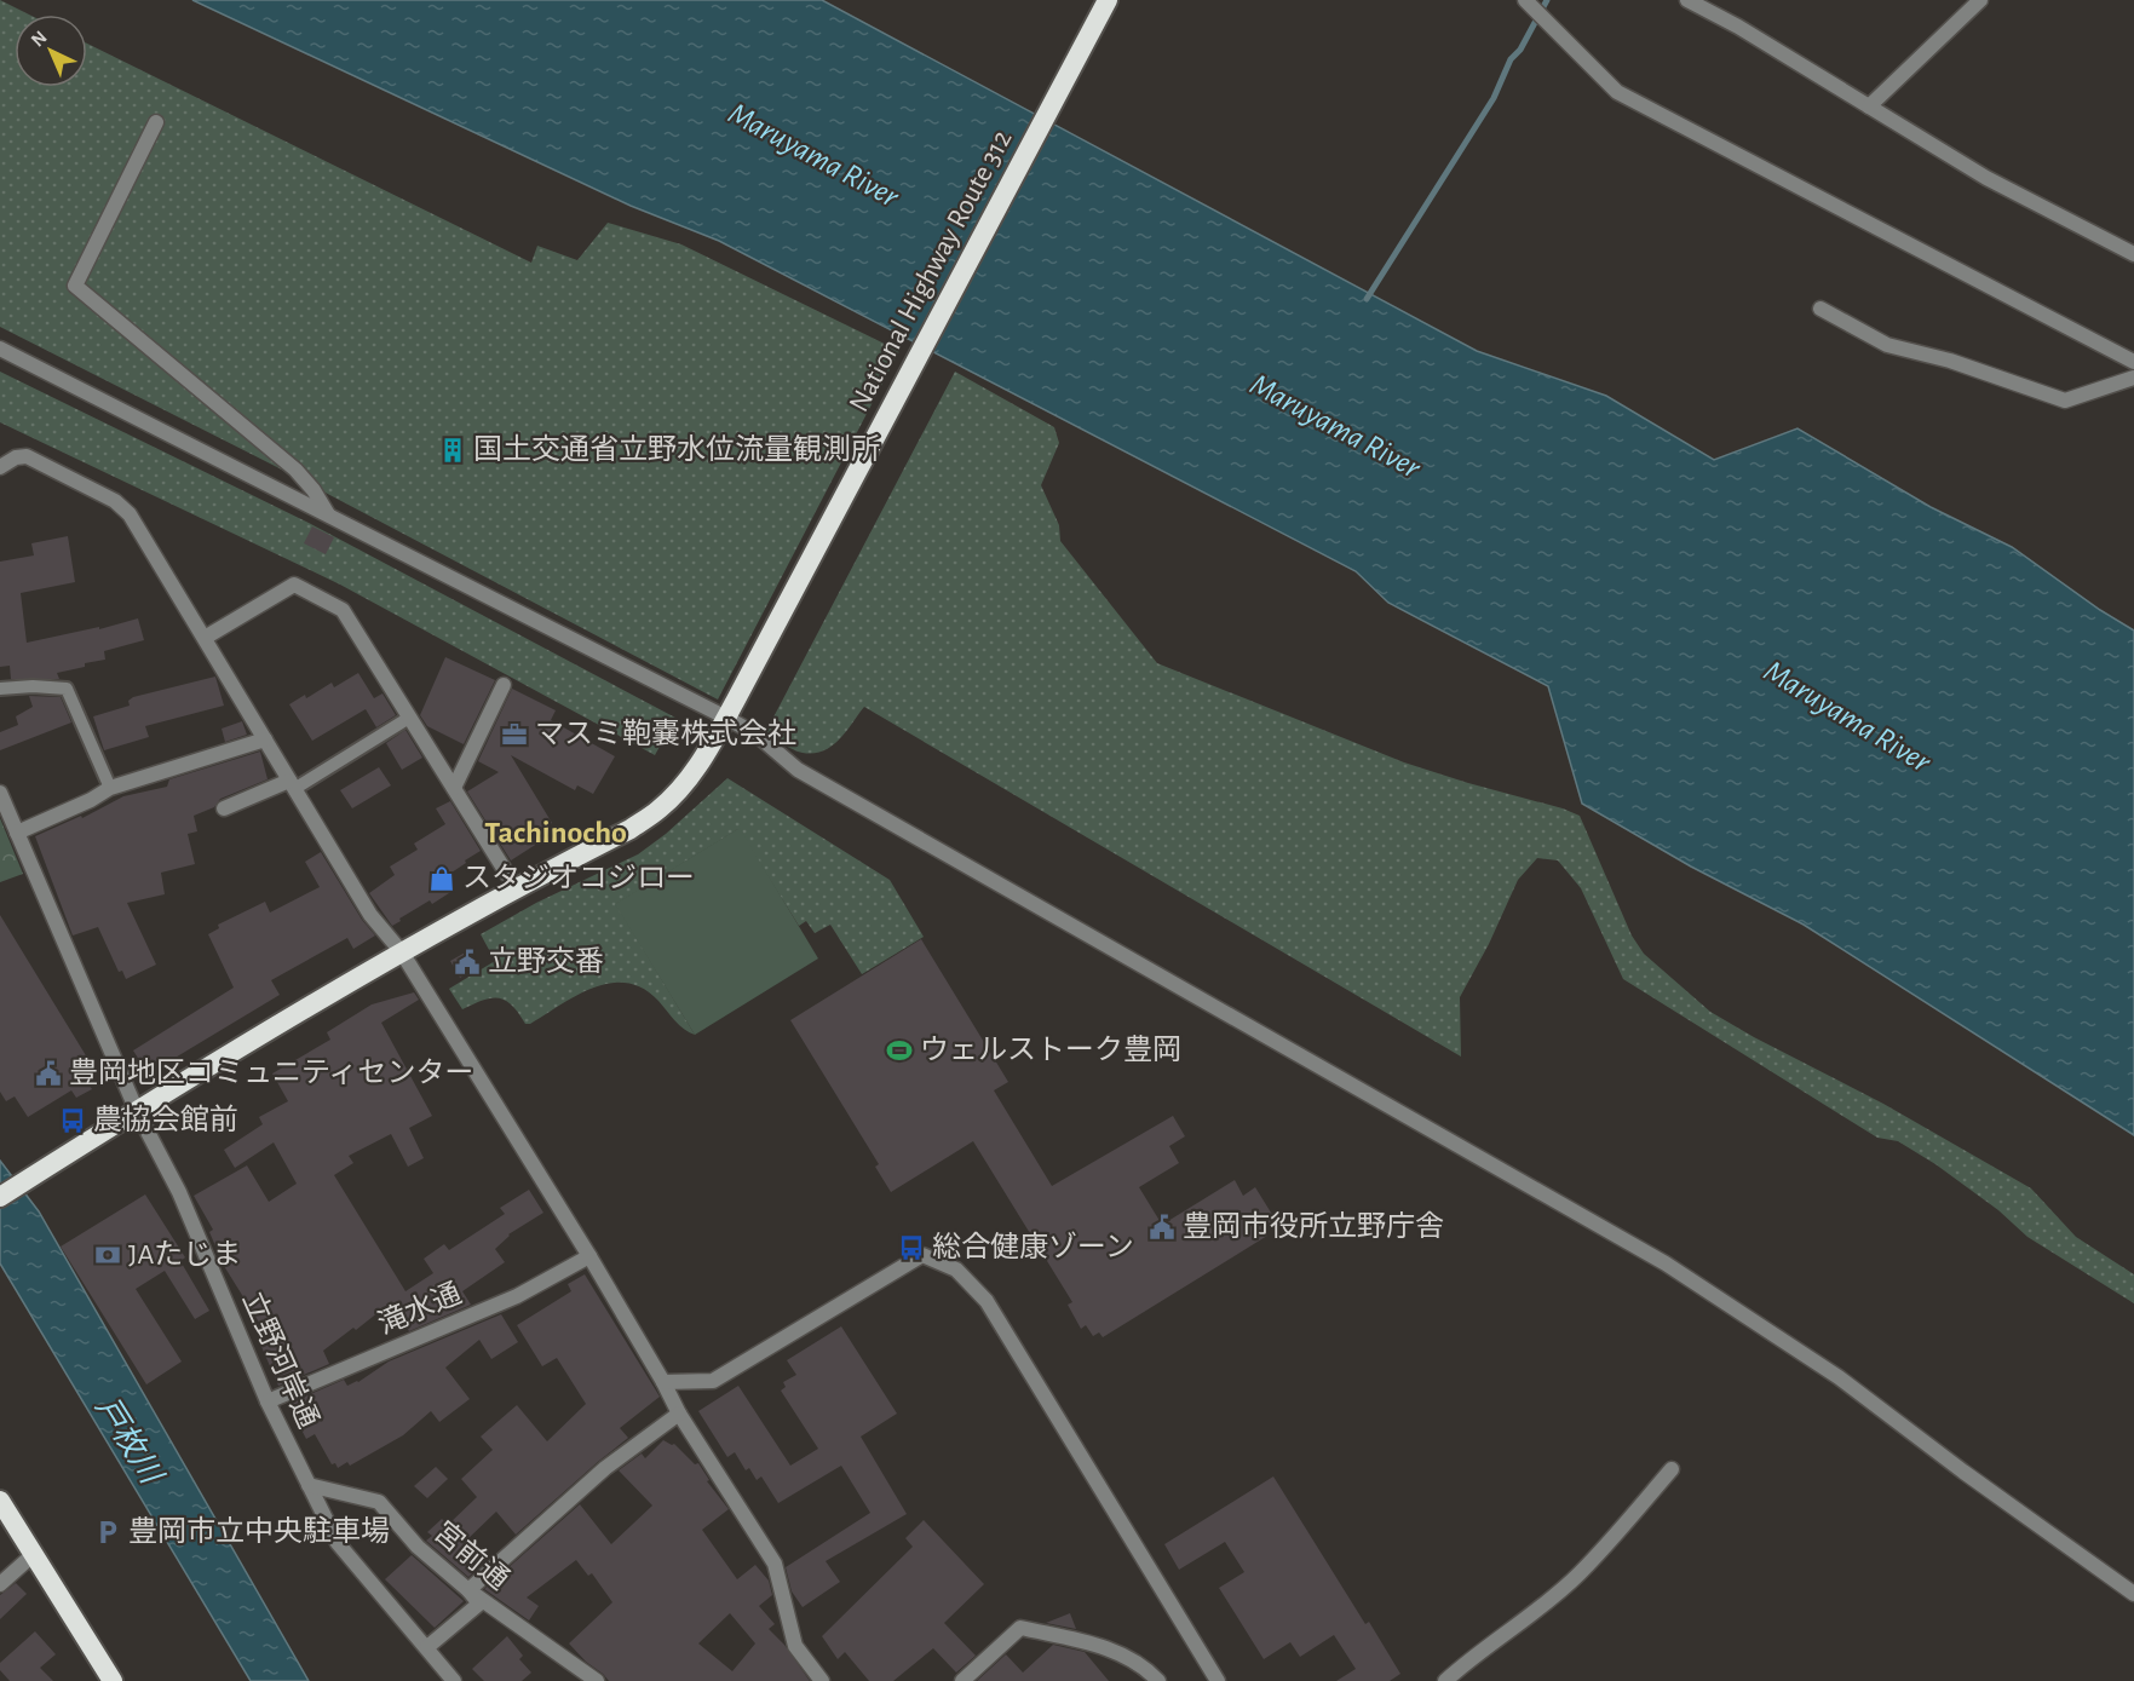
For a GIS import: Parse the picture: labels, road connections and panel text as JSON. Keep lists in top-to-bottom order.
{
  "streets": {
    "highway": ["National Highway Route 312"],
    "street": ["滝水通", "立野河岸通", "宮前通"]
  },
  "crossings": [
    ["National Highway Route 312", "立野河岸通"],
    ["滝水通", "立野河岸通"],
    ["立野河岸通", "宮前通"]
  ],
  "districts": ["Tachinocho"],
  "water": ["Maruyama River", "戸枚川"],
  "places": {
    "building": ["国土交通省立野水位流量観測所"],
    "office": ["マスミ鞄嚢株式会社"],
    "shop": ["スタジオコジロー"],
    "public building": ["立野交番", "豊岡地区コミュニティセンター", "豊岡市役所立野庁舎"],
    "sports": ["ウェルストーク豊岡"],
    "bus stop": ["農協会館前", "総合健康ゾーン"],
    "bank": ["JAたじま"],
    "parking": ["豊岡市立中央駐車場"]
  },
  "north": "top left"
}
